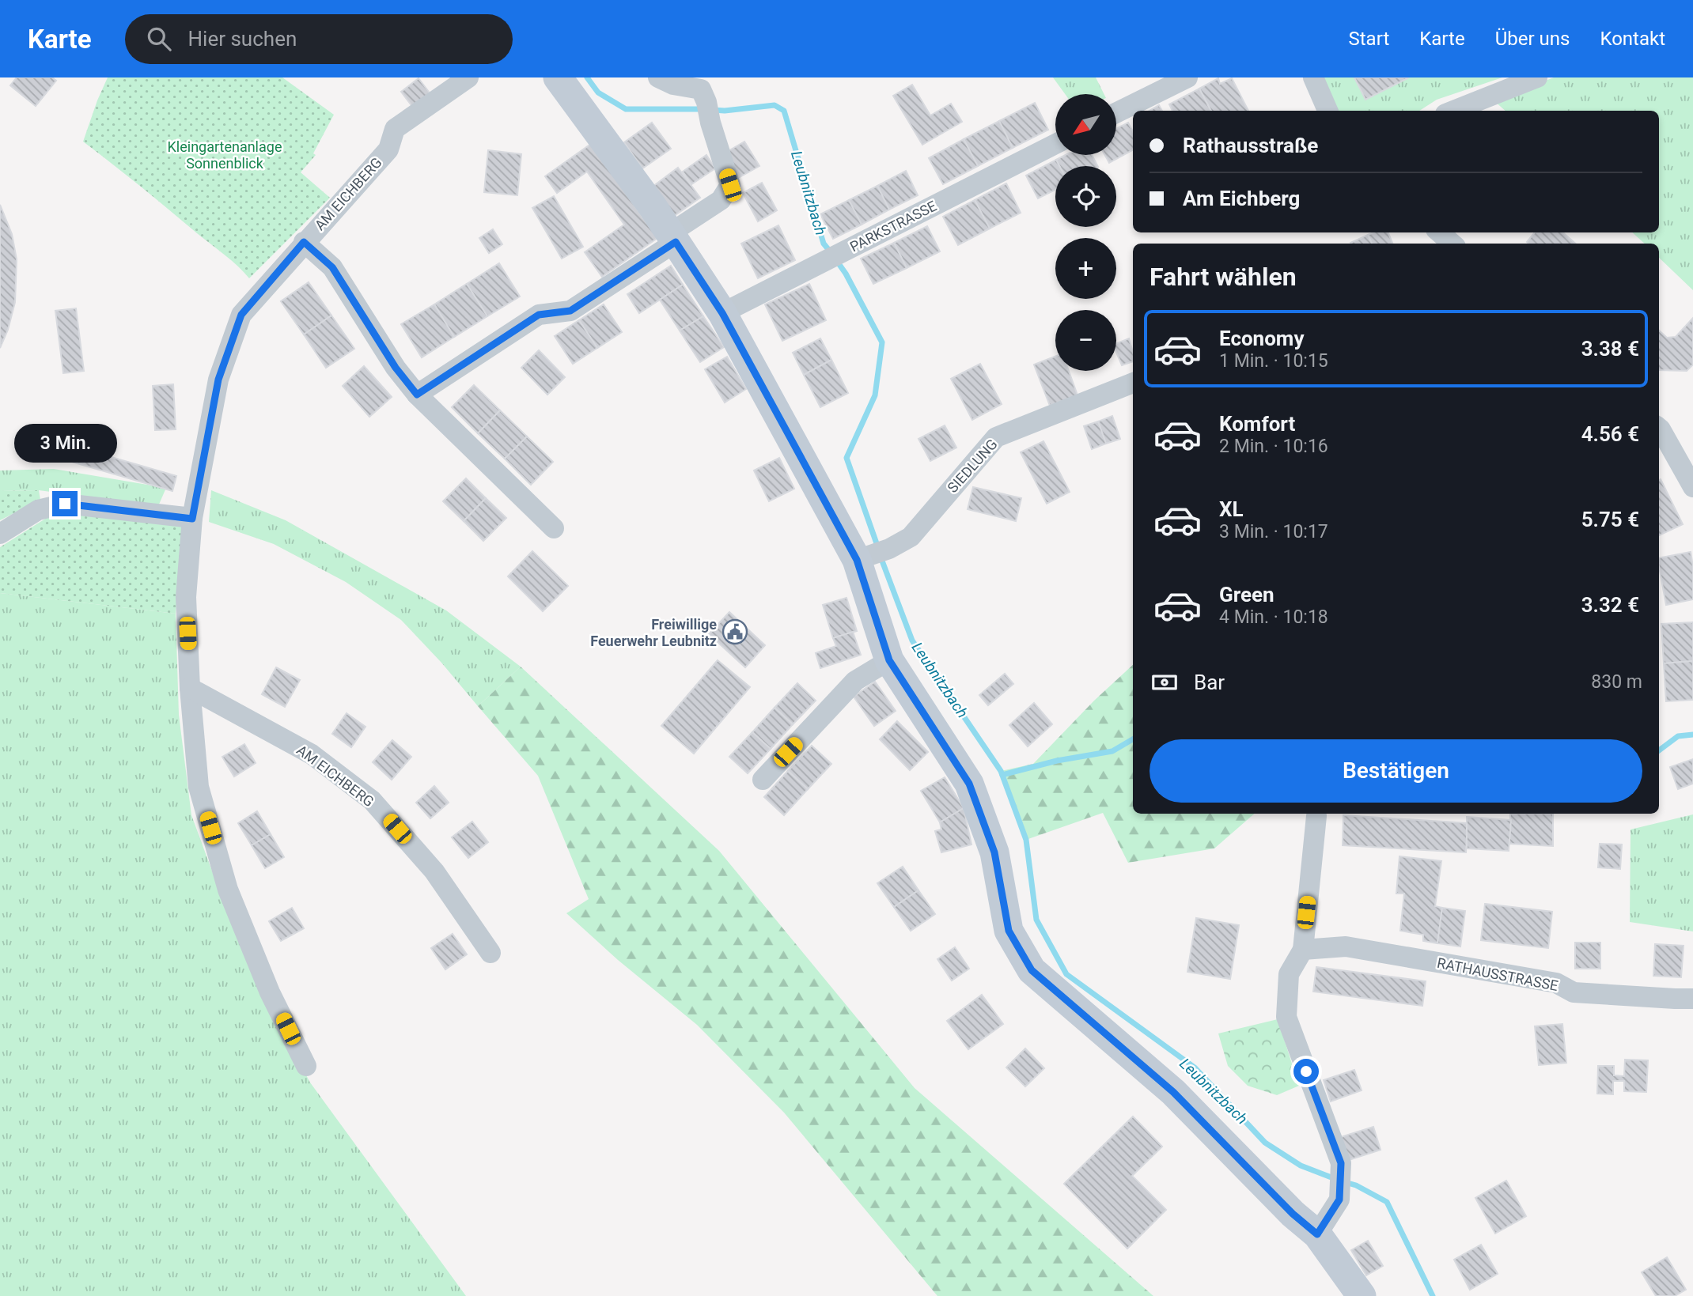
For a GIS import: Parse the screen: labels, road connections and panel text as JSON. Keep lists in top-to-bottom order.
{
  "streets": {
    "street": [
      "AM EICHBERG",
      "PARKSTRASSE",
      "SIEDLUNG",
      "RATHAUSSTRASSE"
    ]
  },
  "water": ["Leubnitzbach"],
  "parks": ["Kleingartenanlage Sonnenblick"],
  "places": {
    "public building": ["Freiwillige Feuerwehr Leubnitz"]
  },
  "north": "bottom left",
  "page": {
    "header": "Karte",
    "search": "Hier suchen",
    "nav": [
      "Start",
      "Karte",
      "Über uns",
      "Kontakt"
    ],
    "map_buttons": ["+", "−"],
    "banner": ["Rathausstraße", "Am Eichberg"],
    "heading": "Fahrt wählen",
    "list": [
      {
        "name": "Economy",
        "note": "1 Min. · 10:15",
        "value": "3.38 €"
      },
      {
        "name": "Komfort",
        "note": "2 Min. · 10:16",
        "value": "4.56 €"
      },
      {
        "name": "XL",
        "note": "3 Min. · 10:17",
        "value": "5.75 €"
      },
      {
        "name": "Green",
        "note": "4 Min. · 10:18",
        "value": "3.32 €"
      }
    ],
    "bubble": "3 Min.",
    "pay": ["Bar", "830 m"],
    "buttons": "Bestätigen"
  }
}
